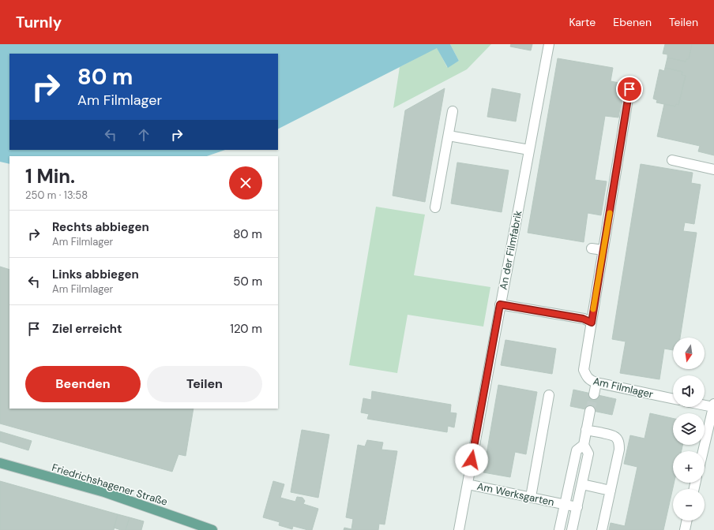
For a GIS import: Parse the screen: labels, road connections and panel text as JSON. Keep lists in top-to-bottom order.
{
  "streets": {
    "main road": ["Friedrichshagener Straße"],
    "street": ["An der Filmfabrik", "Am Filmlager", "Am Werksgarten"]
  },
  "crossings": [
    ["An der Filmfabrik", "Am Werksgarten"]
  ],
  "north": "bottom",
  "page": {
    "header": "Turnly",
    "nav": ["Karte", "Ebenen", "Teilen"],
    "turn": ["80 m", "Am Filmlager"],
    "heading": ["1 Min.", "250 m · 13:58"],
    "list": [
      {
        "name": "Rechts abbiegen",
        "note": "Am Filmlager",
        "value": "80 m"
      },
      {
        "name": "Links abbiegen",
        "note": "Am Filmlager",
        "value": "50 m"
      },
      {
        "name": "Ziel erreicht",
        "value": "120 m"
      }
    ],
    "map_buttons": ["+", "−"],
    "buttons": ["Beenden", "Teilen"]
  }
}
